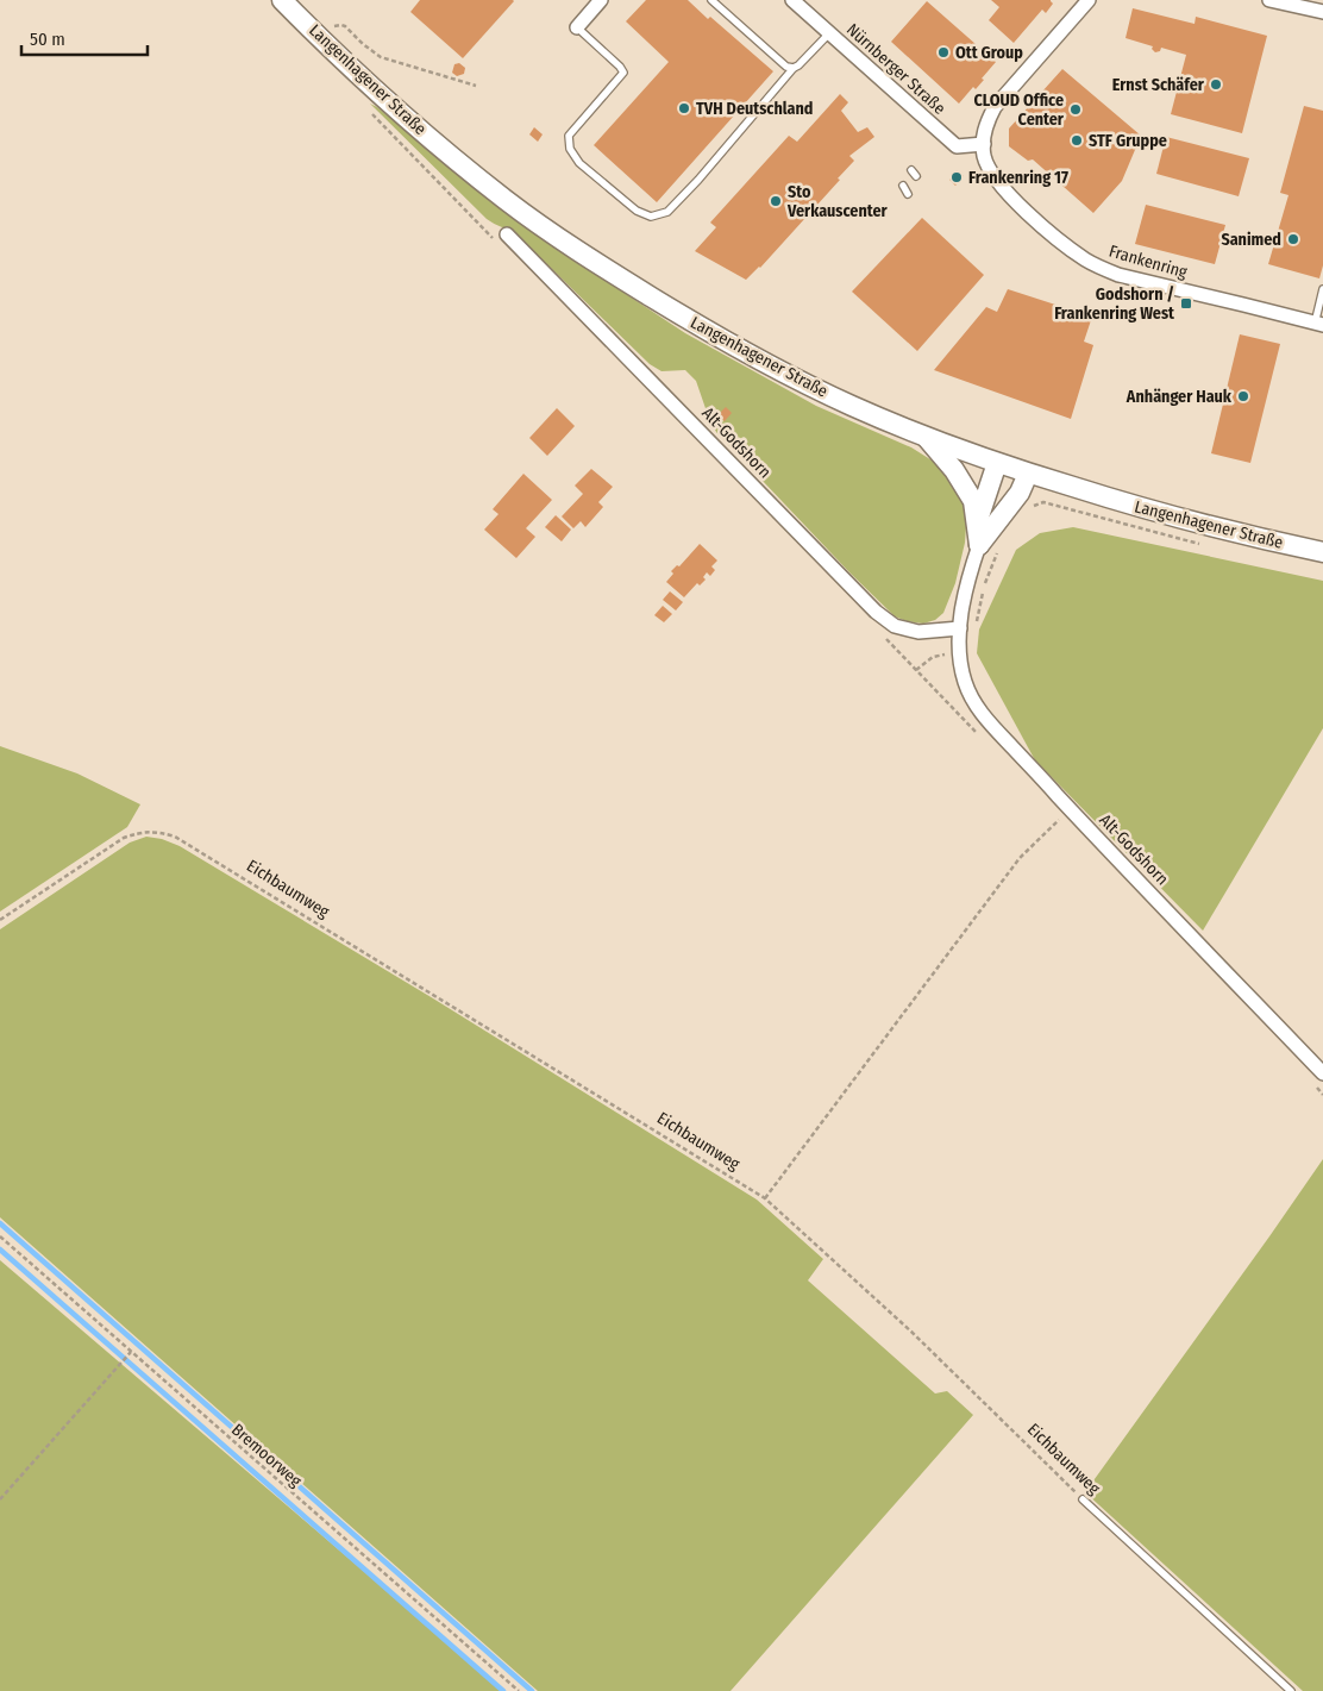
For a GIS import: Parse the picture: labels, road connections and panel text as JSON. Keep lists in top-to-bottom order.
{
  "streets": {
    "main road": ["Langenhagener Straße"],
    "street": ["Nürnberger Straße", "Frankenring", "Alt-Godshorn"],
    "lane": ["Eichbaumweg"],
    "path": ["Bremoorweg"]
  },
  "crossings": [
    ["Nürnberger Straße", "Frankenring"]
  ],
  "places": {
    "other": [
      "Ott Group",
      "Ernst Schäfer",
      "TVH Deutschland",
      "CLOUD Office Center",
      "STF Gruppe",
      "Frankenring 17",
      "Sto Verkauscenter",
      "Sanimed",
      "Anhänger Hauk"
    ],
    "transit": ["Godshorn / Frankenring West"]
  },
  "scale_bar": "50 m"
}
